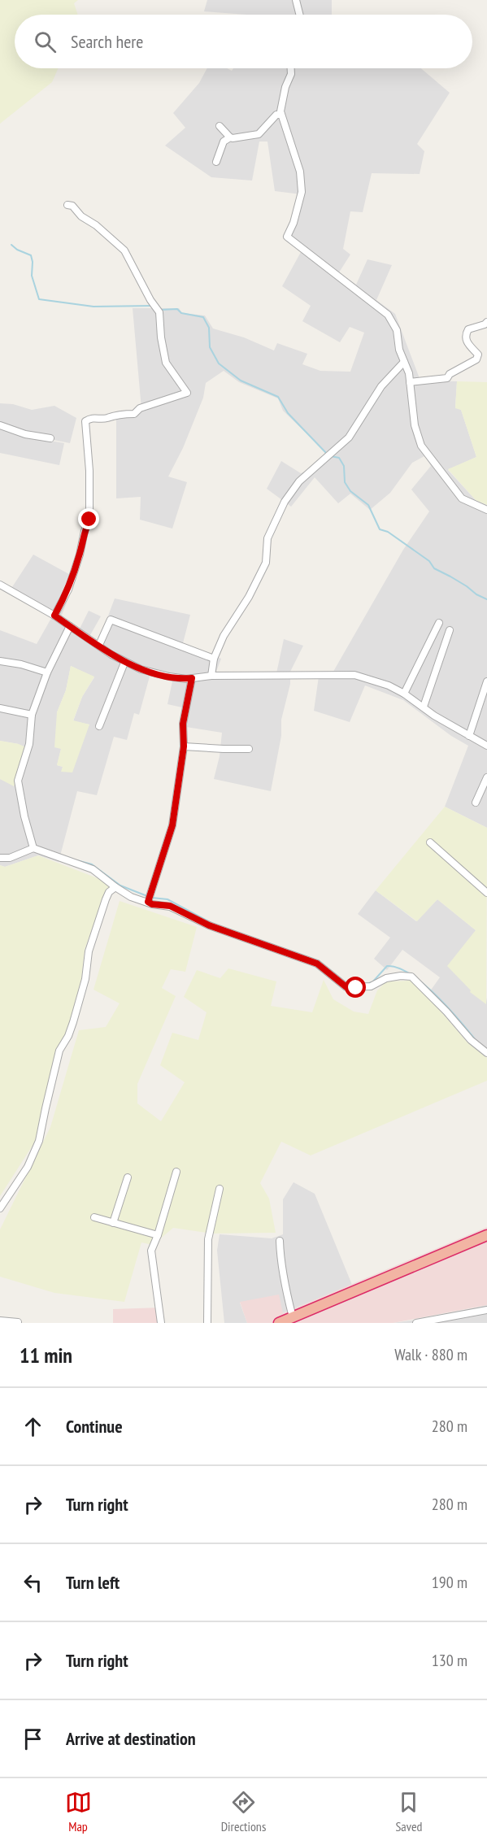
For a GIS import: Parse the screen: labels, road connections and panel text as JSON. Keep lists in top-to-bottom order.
{
  "page": {
    "search": "Search here",
    "heading": ["11 min", "Walk · 880 m"],
    "list": [
      ["Continue", "280 m"],
      ["Turn right", "280 m"],
      ["Turn left", "190 m"],
      ["Turn right", "130 m"],
      "Arrive at destination"
    ],
    "nav": ["Map", "Directions", "Saved"]
  }
}
